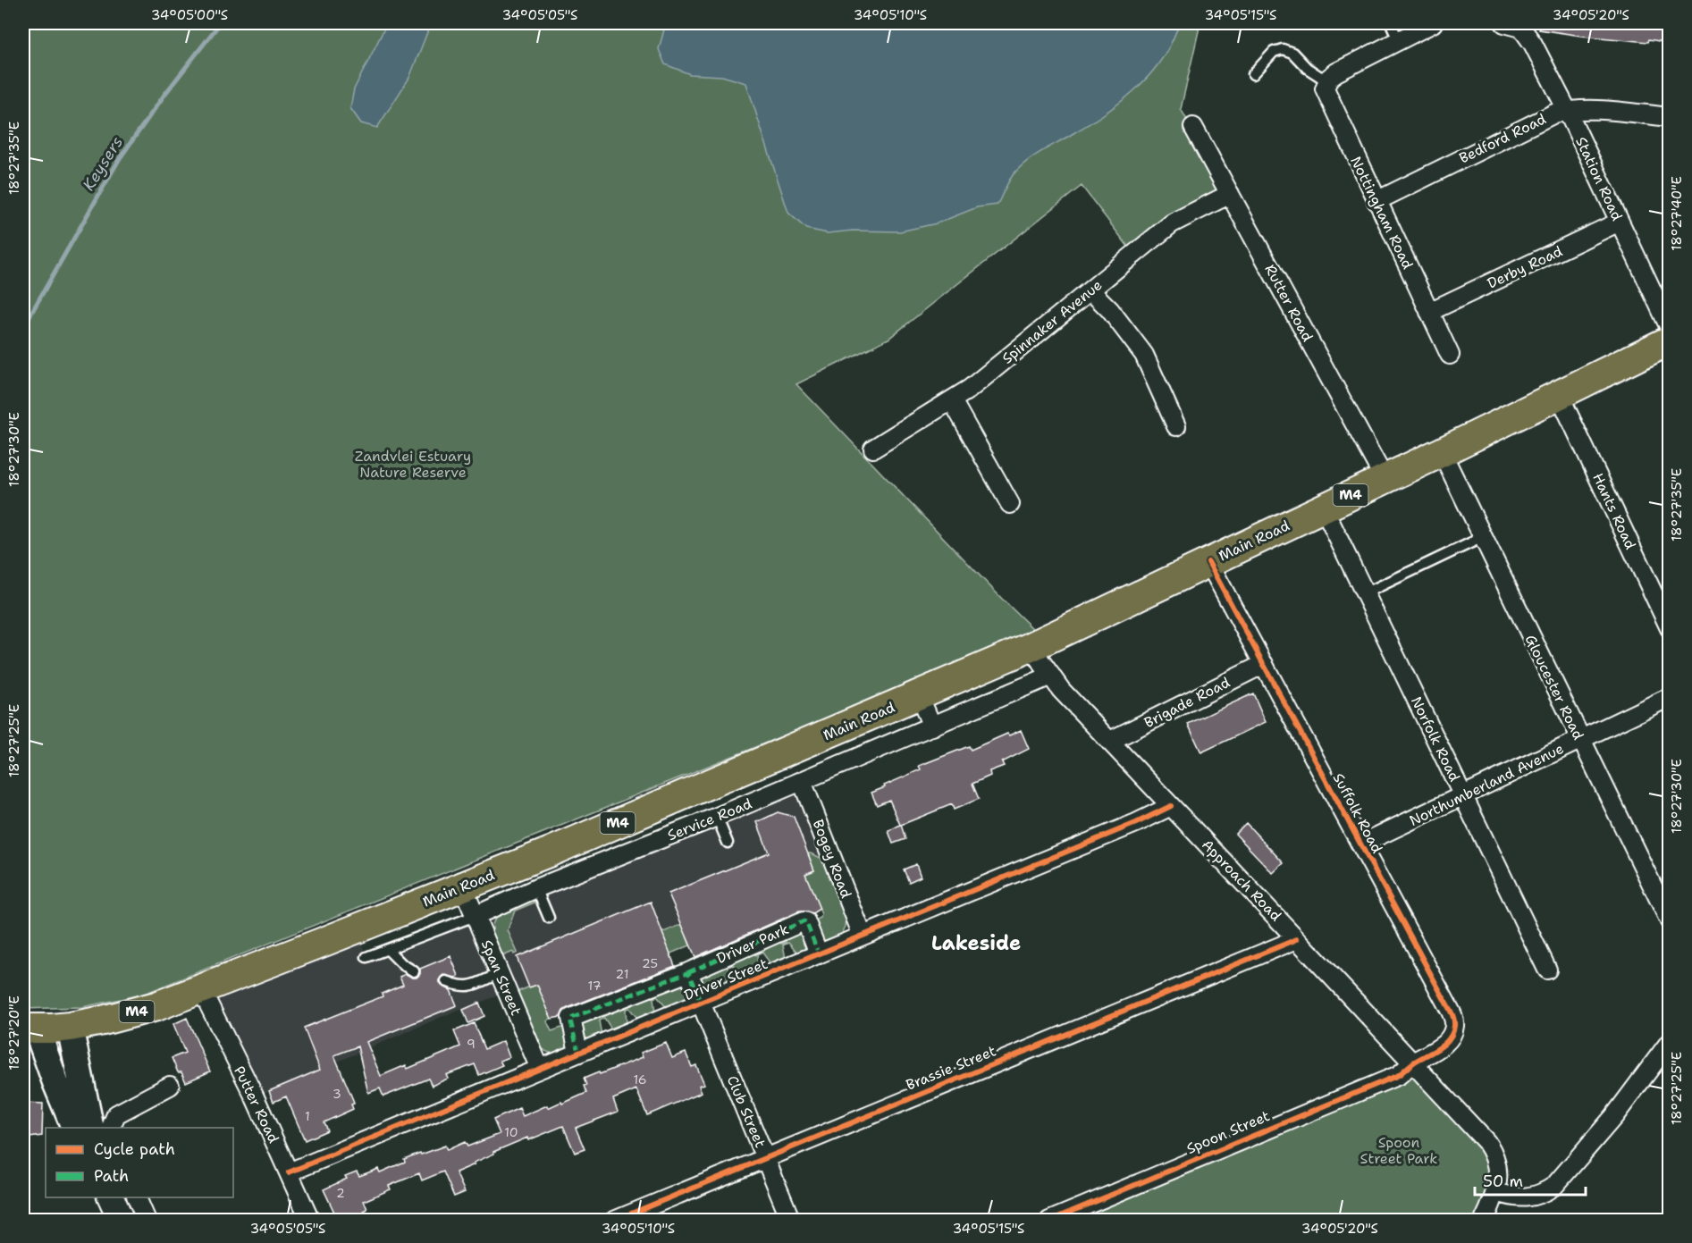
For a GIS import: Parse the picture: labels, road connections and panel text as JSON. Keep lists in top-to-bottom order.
{
  "streets": {
    "main road": ["M4", "Main Road"],
    "street": [
      "Bedford Road",
      "Station Road",
      "Nottingham Road",
      "Derby Road",
      "Rutter Road",
      "Spinnaker Avenue",
      "Hants Road",
      "Gloucester Road",
      "Brigade Road",
      "Norfolk Road",
      "Northumberland Avenue",
      "Suffolk Road",
      "Service Road",
      "Bogey Road",
      "Approach Road",
      "Driver Park",
      "Span Street",
      "Driver Street",
      "Brassie Street",
      "Putter Road",
      "Club Street",
      "Spoon Street"
    ]
  },
  "crossings": [
    ["Bedford Road", "Station Road"],
    ["Bedford Road", "Nottingham Road"],
    ["Station Road", "Derby Road"],
    ["Nottingham Road", "Derby Road"],
    ["Rutter Road", "Spinnaker Avenue"],
    ["Rutter Road", "Main Road"],
    ["Hants Road", "Main Road"],
    ["Main Road", "Gloucester Road"],
    ["Main Road", "Norfolk Road"],
    ["Main Road", "Suffolk Road"],
    ["Main Road", "Approach Road"],
    ["Main Road", "Span Street"],
    ["Main Road", "Putter Road"],
    ["Gloucester Road", "Northumberland Avenue"],
    ["Brigade Road", "Suffolk Road"],
    ["Brigade Road", "Approach Road"],
    ["Norfolk Road", "Northumberland Avenue"],
    ["Northumberland Avenue", "Suffolk Road"],
    ["Suffolk Road", "Approach Road"],
    ["Suffolk Road", "Spoon Street"],
    ["Service Road", "Bogey Road"],
    ["Service Road", "Approach Road"],
    ["Service Road", "Span Street"],
    ["Bogey Road", "Driver Street"],
    ["Approach Road", "Driver Street"],
    ["Approach Road", "Brassie Street"],
    ["Approach Road", "Spoon Street"],
    ["Driver Park", "Driver Street"],
    ["Driver Park", "Club Street"],
    ["Span Street", "Driver Street"],
    ["Driver Street", "Putter Road"],
    ["Driver Street", "Club Street"],
    ["Brassie Street", "Club Street"]
  ],
  "districts": ["Lakeside"],
  "water": ["Keysers"],
  "parks": ["Zandvlei Estuary Nature Reserve", "Spoon Street Park"],
  "house_numbers": [
    "25",
    "21",
    "17",
    "9",
    "16",
    "3",
    "1",
    "10",
    "2"
  ],
  "legend": ["Cycle path", "Path"],
  "scale_bar": "50 m",
  "coordinates": [
    "34°05'00\"S",
    "34°05'05\"S",
    "34°05'10\"S",
    "34°05'15\"S",
    "34°05'20\"S",
    "18°27'35\"E",
    "18°27'40\"E",
    "18°27'30\"E",
    "18°27'25\"E",
    "18°27'20\"E"
  ]
}
